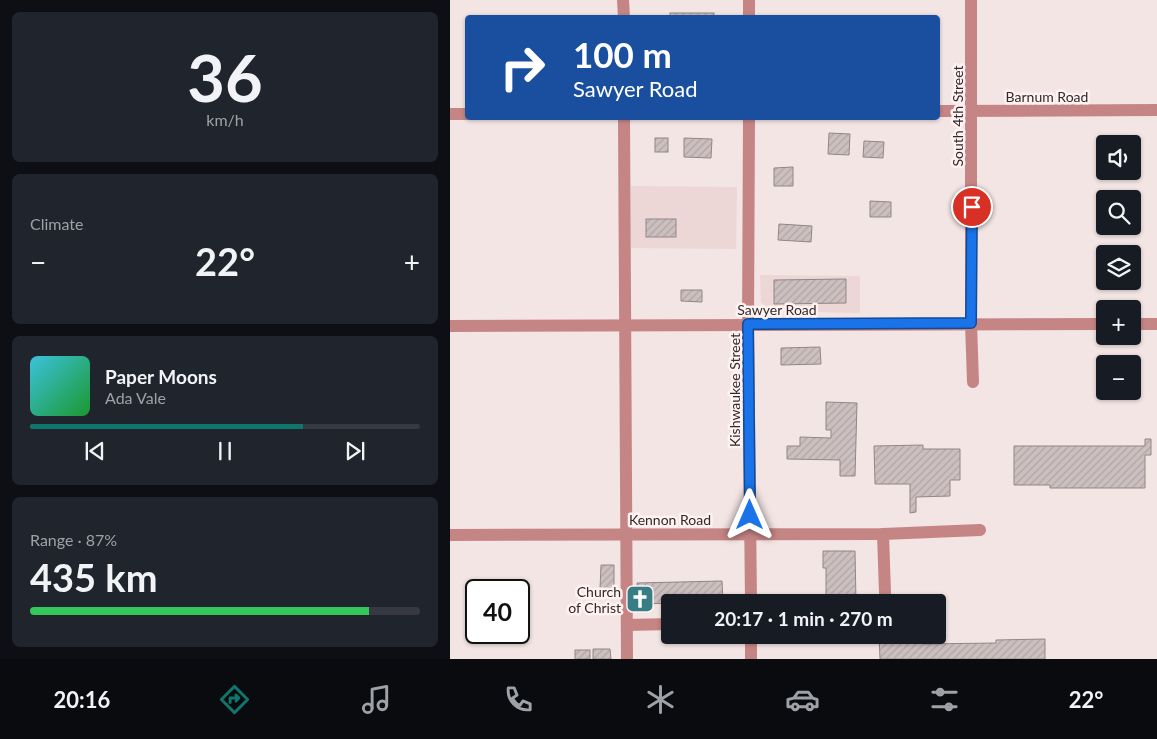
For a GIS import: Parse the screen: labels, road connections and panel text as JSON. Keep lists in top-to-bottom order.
{
  "streets": {
    "street": [
      "Barnum Road",
      "South 4th Street",
      "Sawyer Road",
      "Kishwaukee Street",
      "Kennon Road"
    ]
  },
  "crossings": [
    ["Barnum Road", "South 4th Street"],
    ["South 4th Street", "Sawyer Road"],
    ["Sawyer Road", "Kishwaukee Street"],
    ["Kishwaukee Street", "Kennon Road"]
  ],
  "places": {
    "church": ["Church of Christ"]
  },
  "page": {
    "tile": [
      ["36", "km/h"],
      "Climate",
      ["Range · 87%", "435 km"]
    ],
    "turn": ["100 m", "Sawyer Road"],
    "map_buttons": ["+", "−"],
    "heat": ["−", "22°", "+"],
    "song": ["Paper Moons", "Ada Vale"],
    "limit": "40",
    "trip": "20:17 · 1 min · 270 m",
    "tabs": ["20:16", "22°"]
  }
}
